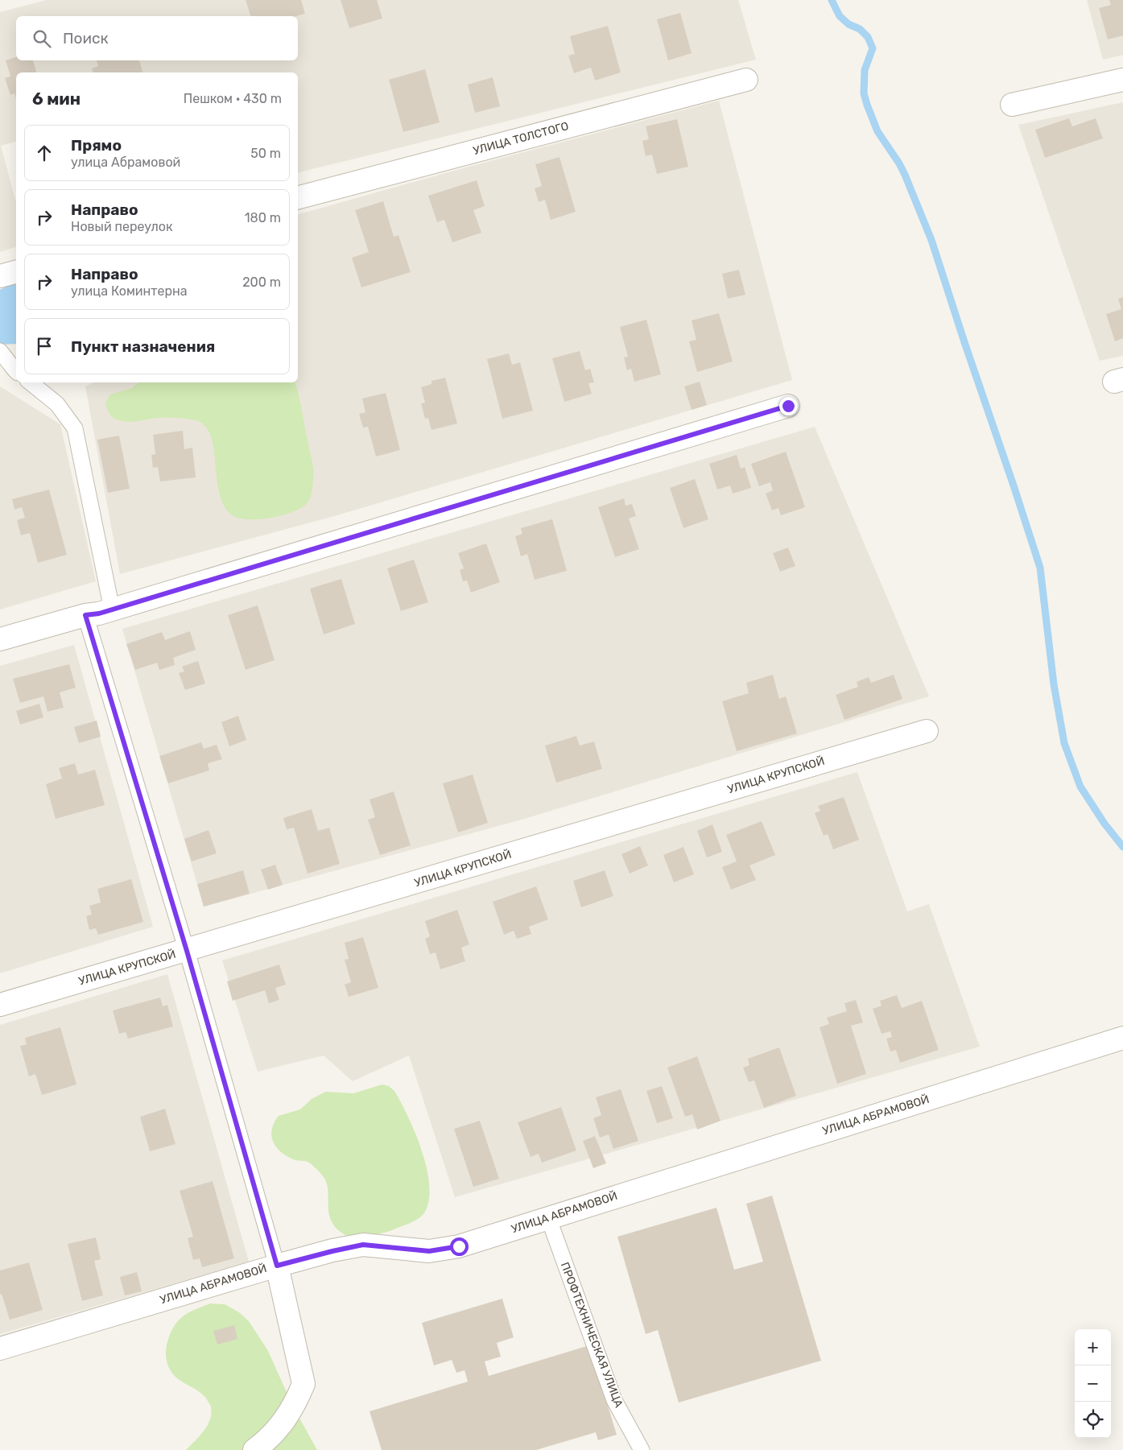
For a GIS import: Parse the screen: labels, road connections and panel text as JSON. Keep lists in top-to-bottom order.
{
  "streets": {
    "street": ["УЛИЦА ТОЛСТОГО", "УЛИЦА КРУПСКОЙ", "УЛИЦА АБРАМОВОЙ"],
    "lane": ["ПРОФТЕХНИЧЕСКАЯ УЛИЦА"]
  },
  "crossings": [
    ["УЛИЦА АБРАМОВОЙ", "ПРОФТЕХНИЧЕСКАЯ УЛИЦА"]
  ],
  "page": {
    "search": "Поиск",
    "heading": ["6 мин", "Пешком · 430 m"],
    "list": [
      ["Прямо", "улица Абрамовой", "50 m"],
      ["Направо", "Новый переулок", "180 m"],
      ["Направо", "улица Коминтерна", "200 m"],
      "Пункт назначения"
    ],
    "map_buttons": ["+", "−"]
  }
}
